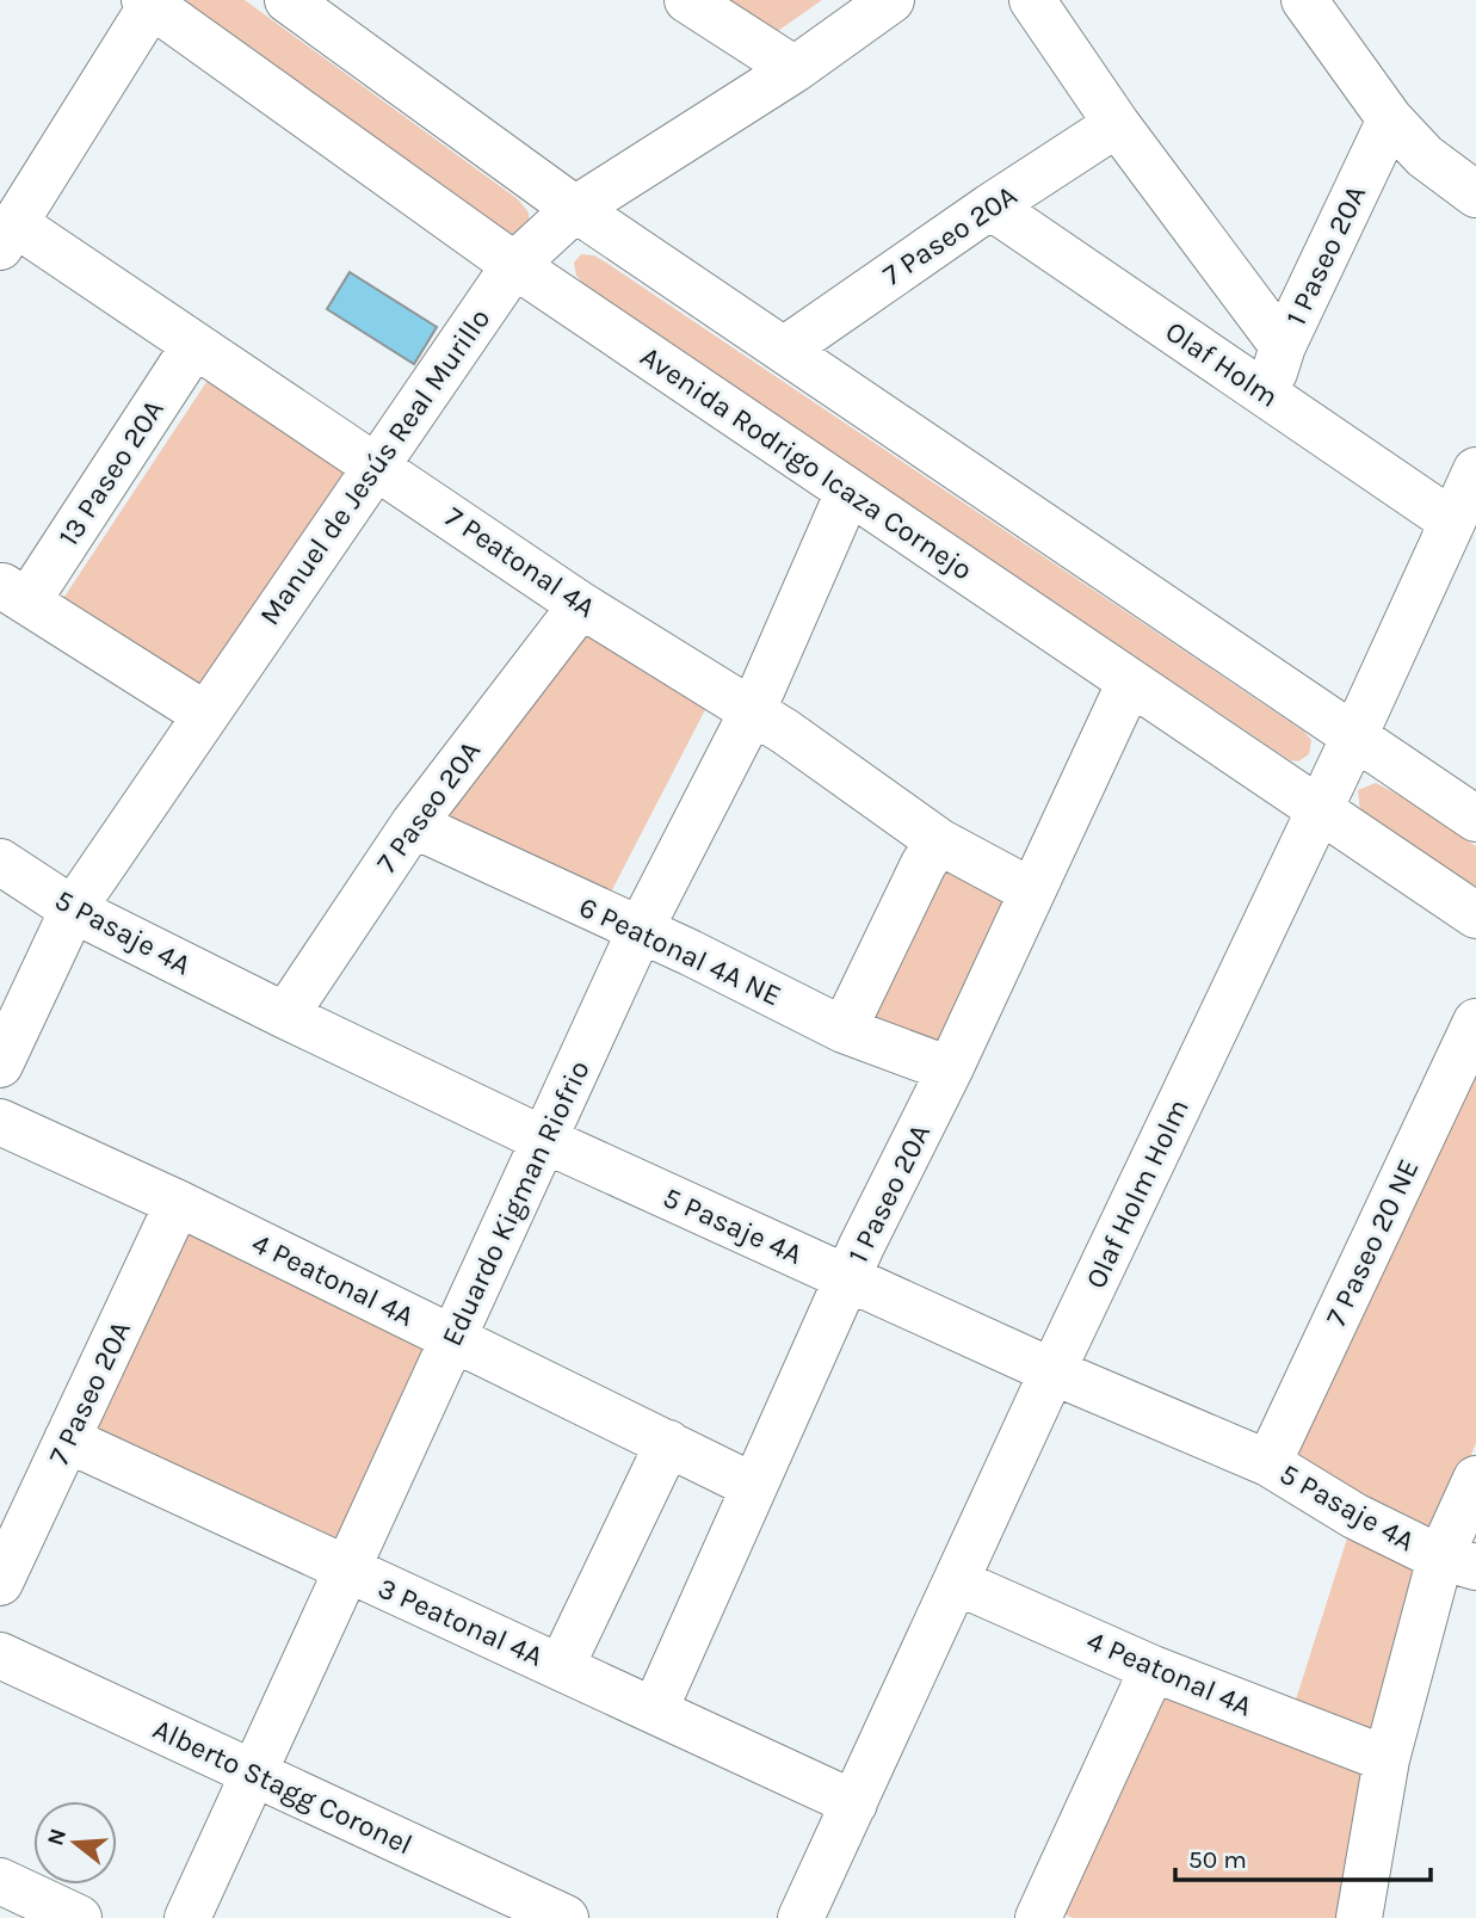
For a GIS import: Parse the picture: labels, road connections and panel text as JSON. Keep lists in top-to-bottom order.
{
  "streets": {
    "street": [
      "7 Paseo 20A",
      "1 Paseo 20A",
      "Olaf Holm",
      "Avenida Rodrigo Icaza Cornejo",
      "Manuel de Jesús Real Murillo",
      "13 Paseo 20A",
      "7 Peatonal 4A",
      "5 Pasaje 4A",
      "6 Peatonal 4A NE",
      "Olaf Holm Holm",
      "Eduardo Kigman Riofrio",
      "7 Paseo 20 NE",
      "4 Peatonal 4A",
      "3 Peatonal 4A",
      "Alberto Stagg Coronel"
    ]
  },
  "crossings": [
    ["7 Paseo 20A", "Olaf Holm"],
    ["7 Paseo 20A", "7 Peatonal 4A"],
    ["7 Paseo 20A", "5 Pasaje 4A"],
    ["7 Paseo 20A", "6 Peatonal 4A NE"],
    ["7 Paseo 20A", "4 Peatonal 4A"],
    ["7 Paseo 20A", "3 Peatonal 4A"],
    ["1 Paseo 20A", "Olaf Holm"],
    ["1 Paseo 20A", "Avenida Rodrigo Icaza Cornejo"],
    ["1 Paseo 20A", "7 Peatonal 4A"],
    ["1 Paseo 20A", "5 Pasaje 4A"],
    ["1 Paseo 20A", "6 Peatonal 4A NE"],
    ["1 Paseo 20A", "4 Peatonal 4A"],
    ["1 Paseo 20A", "3 Peatonal 4A"],
    ["Olaf Holm", "Olaf Holm Holm"],
    ["Avenida Rodrigo Icaza Cornejo", "Manuel de Jesús Real Murillo"],
    ["Avenida Rodrigo Icaza Cornejo", "Olaf Holm Holm"],
    ["Avenida Rodrigo Icaza Cornejo", "Eduardo Kigman Riofrio"],
    ["Manuel de Jesús Real Murillo", "7 Peatonal 4A"],
    ["Manuel de Jesús Real Murillo", "5 Pasaje 4A"],
    ["13 Paseo 20A", "7 Peatonal 4A"],
    ["7 Peatonal 4A", "Eduardo Kigman Riofrio"],
    ["5 Pasaje 4A", "Olaf Holm Holm"],
    ["5 Pasaje 4A", "Eduardo Kigman Riofrio"],
    ["5 Pasaje 4A", "7 Paseo 20 NE"],
    ["6 Peatonal 4A NE", "Eduardo Kigman Riofrio"],
    ["Olaf Holm Holm", "4 Peatonal 4A"],
    ["Olaf Holm Holm", "3 Peatonal 4A"],
    ["Eduardo Kigman Riofrio", "4 Peatonal 4A"],
    ["Eduardo Kigman Riofrio", "3 Peatonal 4A"],
    ["Eduardo Kigman Riofrio", "Alberto Stagg Coronel"]
  ],
  "scale_bar": "50 m",
  "north": "left"
}
